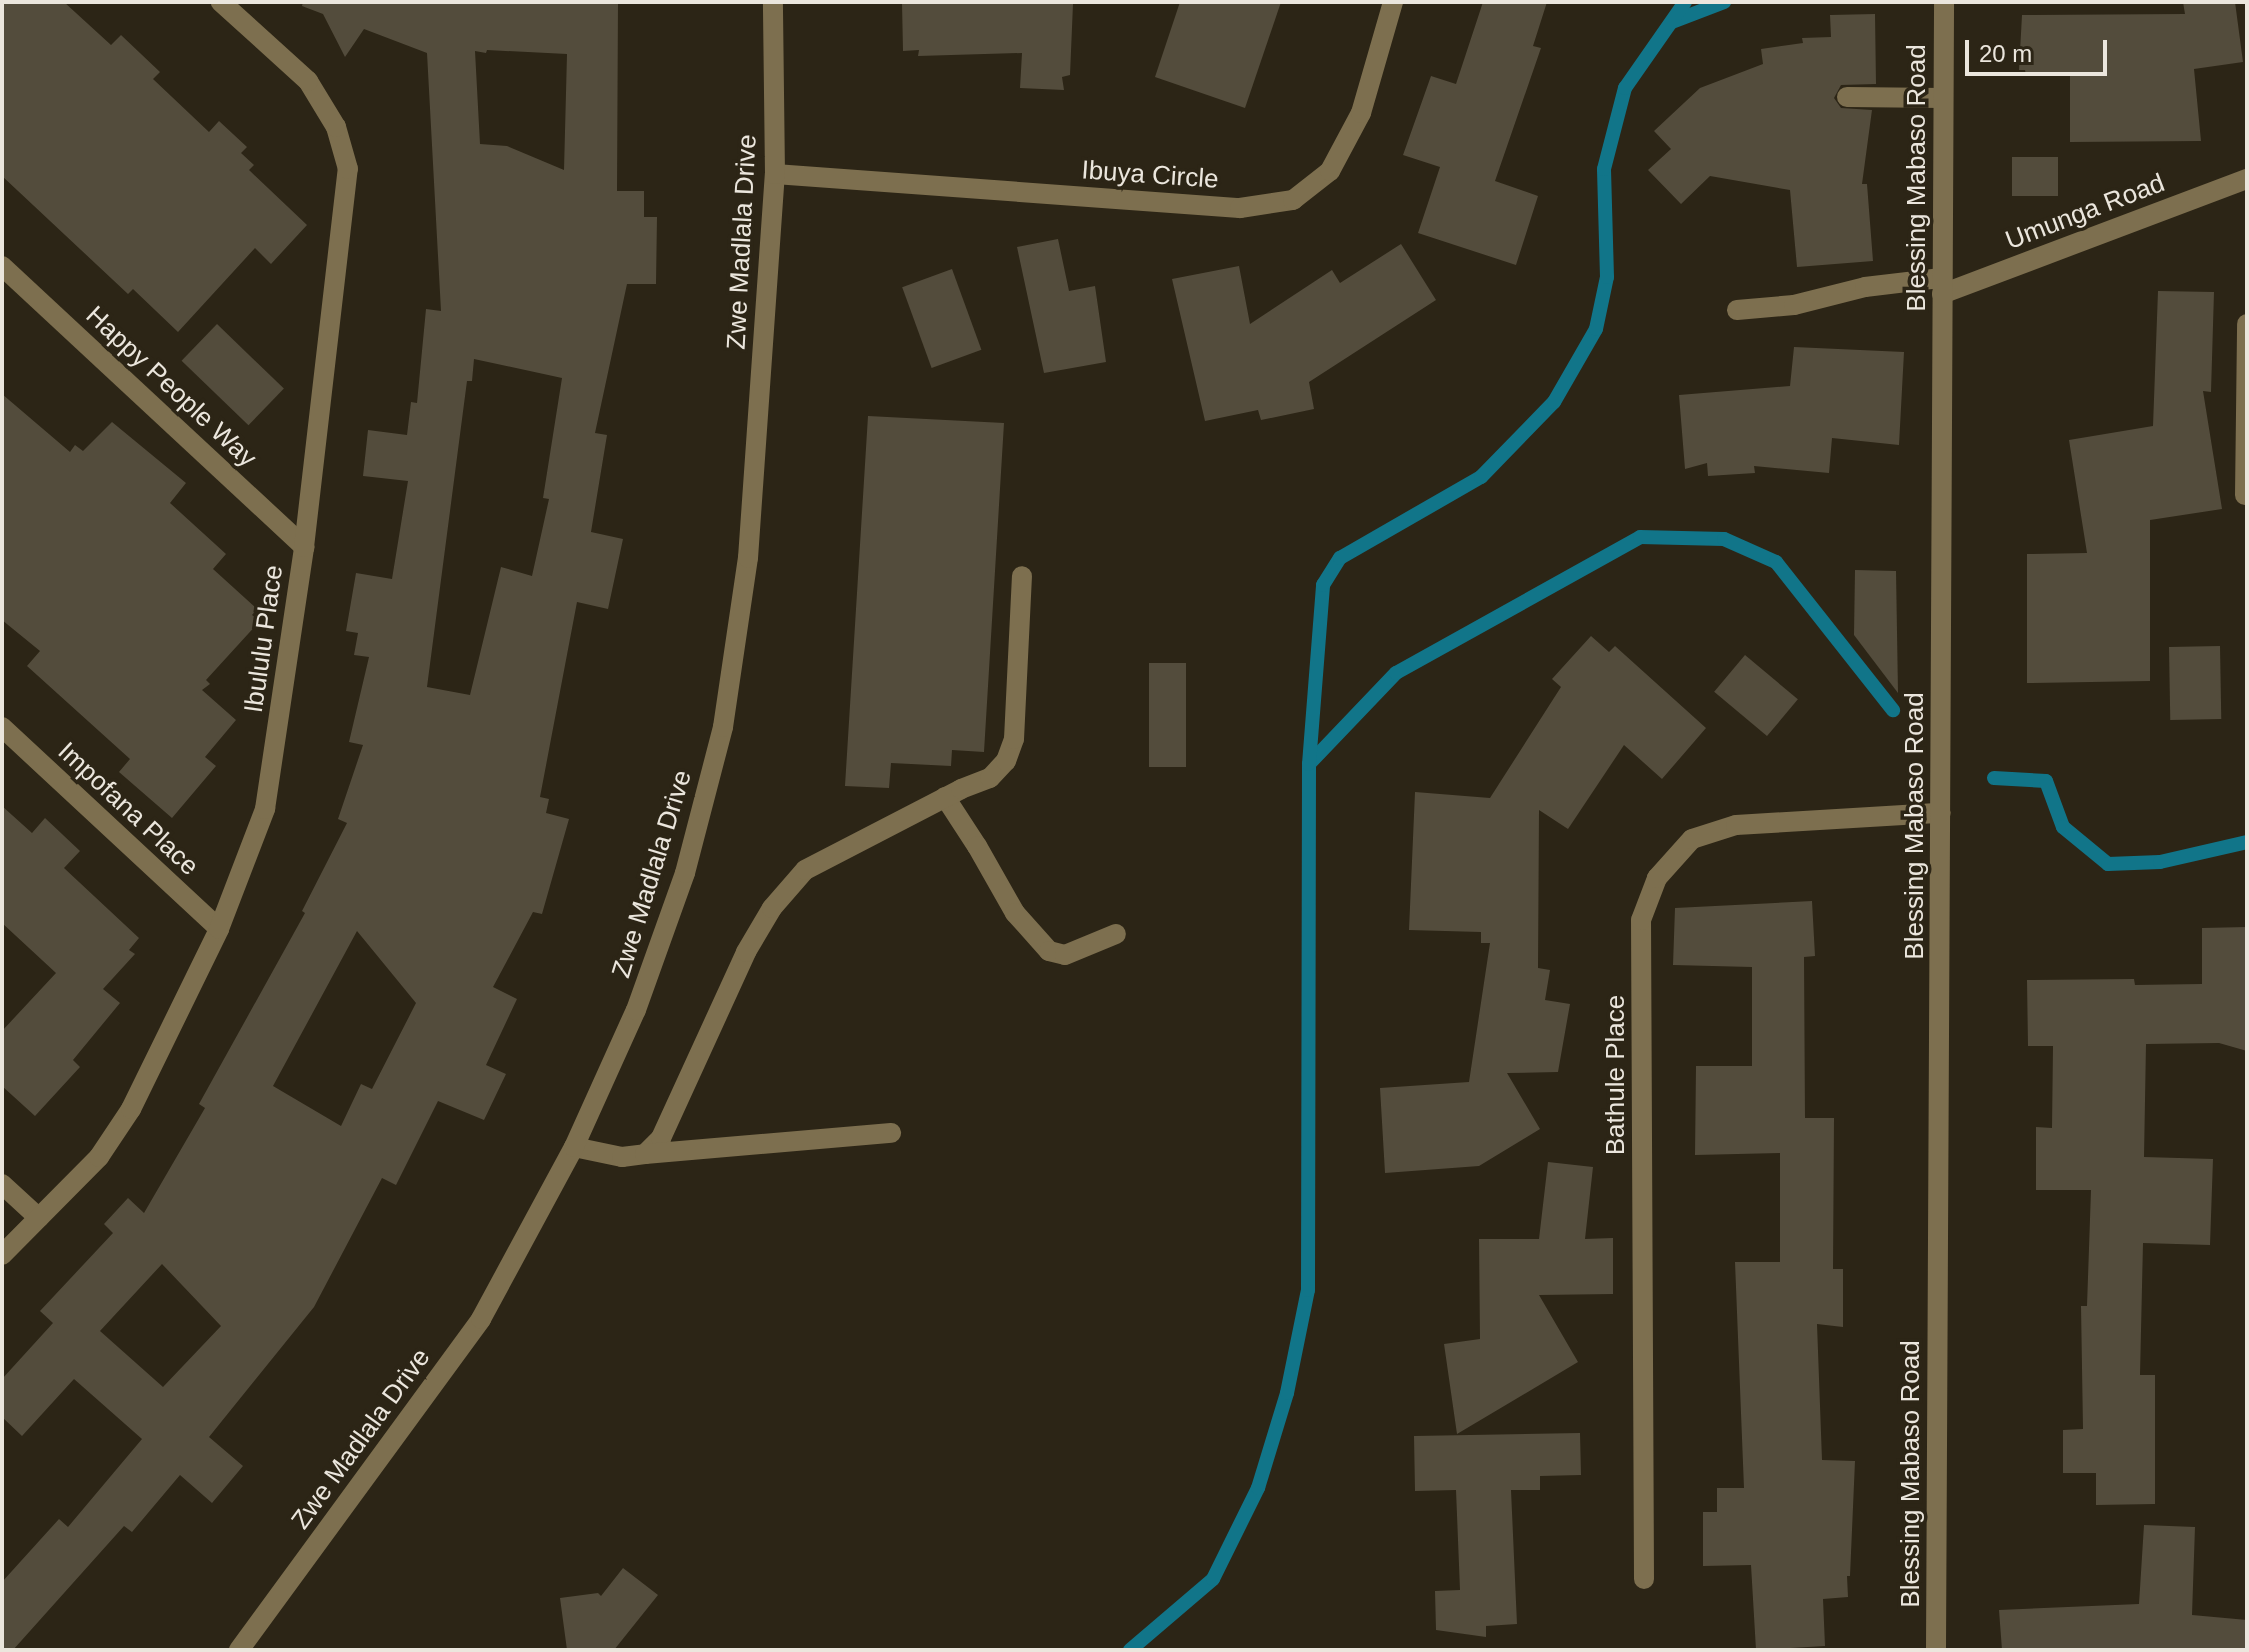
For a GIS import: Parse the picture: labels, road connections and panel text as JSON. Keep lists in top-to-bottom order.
{
  "streets": {
    "street": [
      "Ibuya Circle",
      "Blessing Mabaso Road",
      "Umunga Road",
      "Zwe Madlala Drive",
      "Happy People Way",
      "Ibululu Place",
      "Impofana Place",
      "Bathule Place"
    ]
  },
  "crossings": [
    ["Ibuya Circle", "Zwe Madlala Drive"],
    ["Blessing Mabaso Road", "Umunga Road"],
    ["Blessing Mabaso Road", "Bathule Place"],
    ["Happy People Way", "Ibululu Place"],
    ["Ibululu Place", "Impofana Place"]
  ],
  "scale_bar": "20 m"
}
